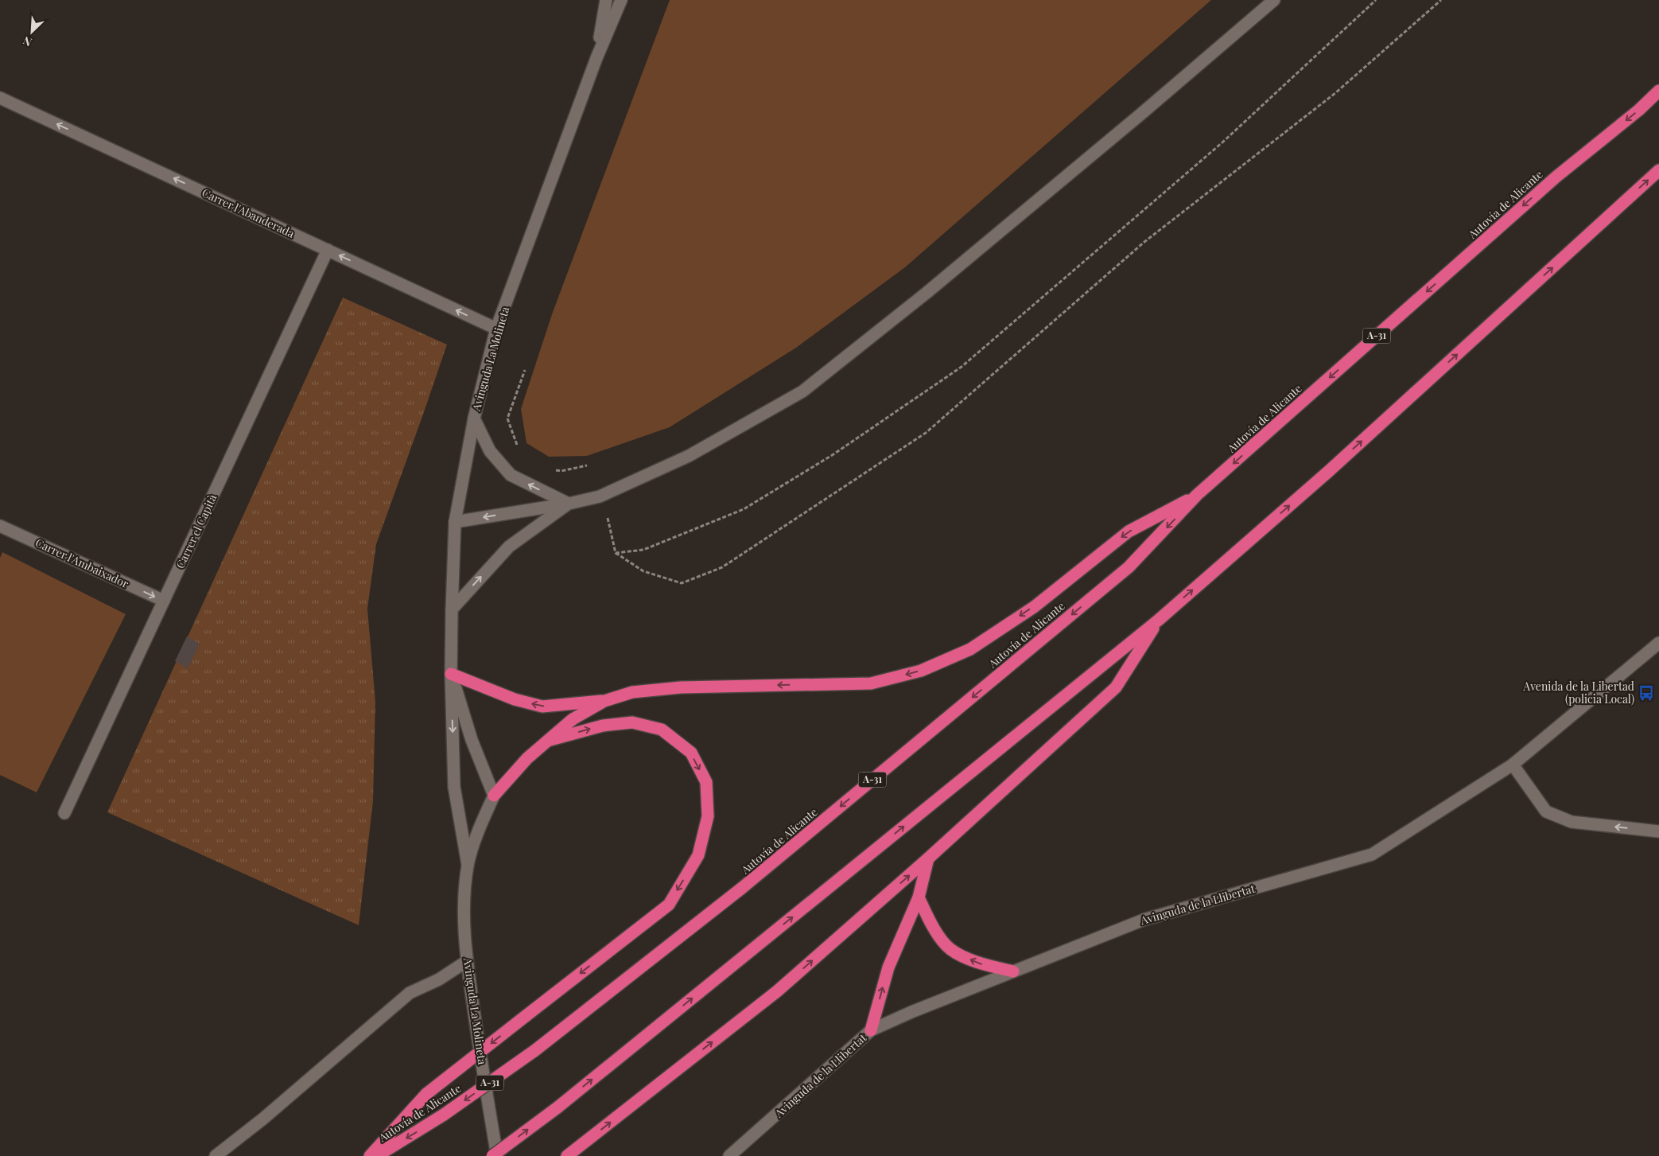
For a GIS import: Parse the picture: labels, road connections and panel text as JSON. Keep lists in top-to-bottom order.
{
  "streets": {
    "highway": ["Autovía de Alicante", "A-31"],
    "street": [
      "Carrer l'Abanderada",
      "Avinguda La Molineta",
      "Carrer el Capità",
      "Carrer l'Ambaixador",
      "Avinguda de la Llibertat"
    ]
  },
  "crossings": [
    ["Carrer l'Abanderada", "Avinguda La Molineta"],
    ["Carrer l'Abanderada", "Carrer el Capità"],
    ["Carrer el Capità", "Carrer l'Ambaixador"]
  ],
  "one_way": ["Carrer l'Abanderada", "Carrer l'Ambaixador"],
  "places": {
    "bus stop": ["Avenida de la Libertad (policia Local)"]
  },
  "north": "bottom left"
}
